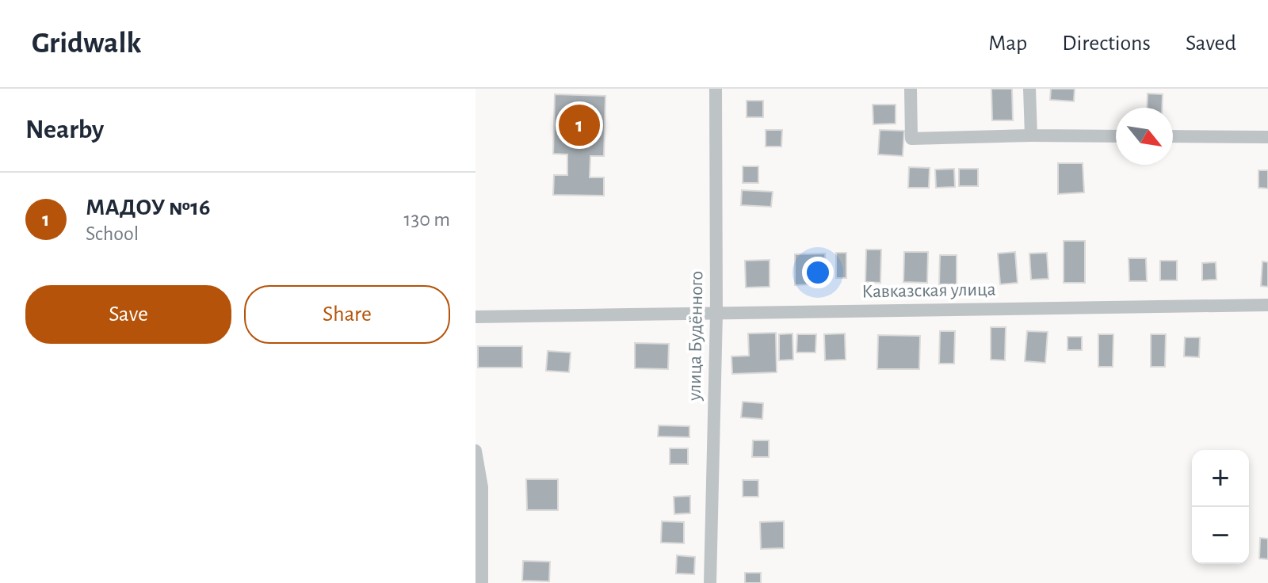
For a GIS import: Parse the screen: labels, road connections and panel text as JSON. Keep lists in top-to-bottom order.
{
  "streets": {
    "street": ["Кавказская улица", "улица Будённого"]
  },
  "crossings": [
    ["Кавказская улица", "улица Будённого"]
  ],
  "north": "bottom right",
  "page": {
    "header": "Gridwalk",
    "nav": ["Map", "Directions", "Saved"],
    "heading": "Nearby",
    "pins": "1",
    "list": [
      {
        "mark": "1",
        "name": "МАДОУ №16",
        "note": "School",
        "value": "130 m"
      }
    ],
    "buttons": ["Save", "Share"],
    "map_buttons": ["+", "−"]
  }
}
